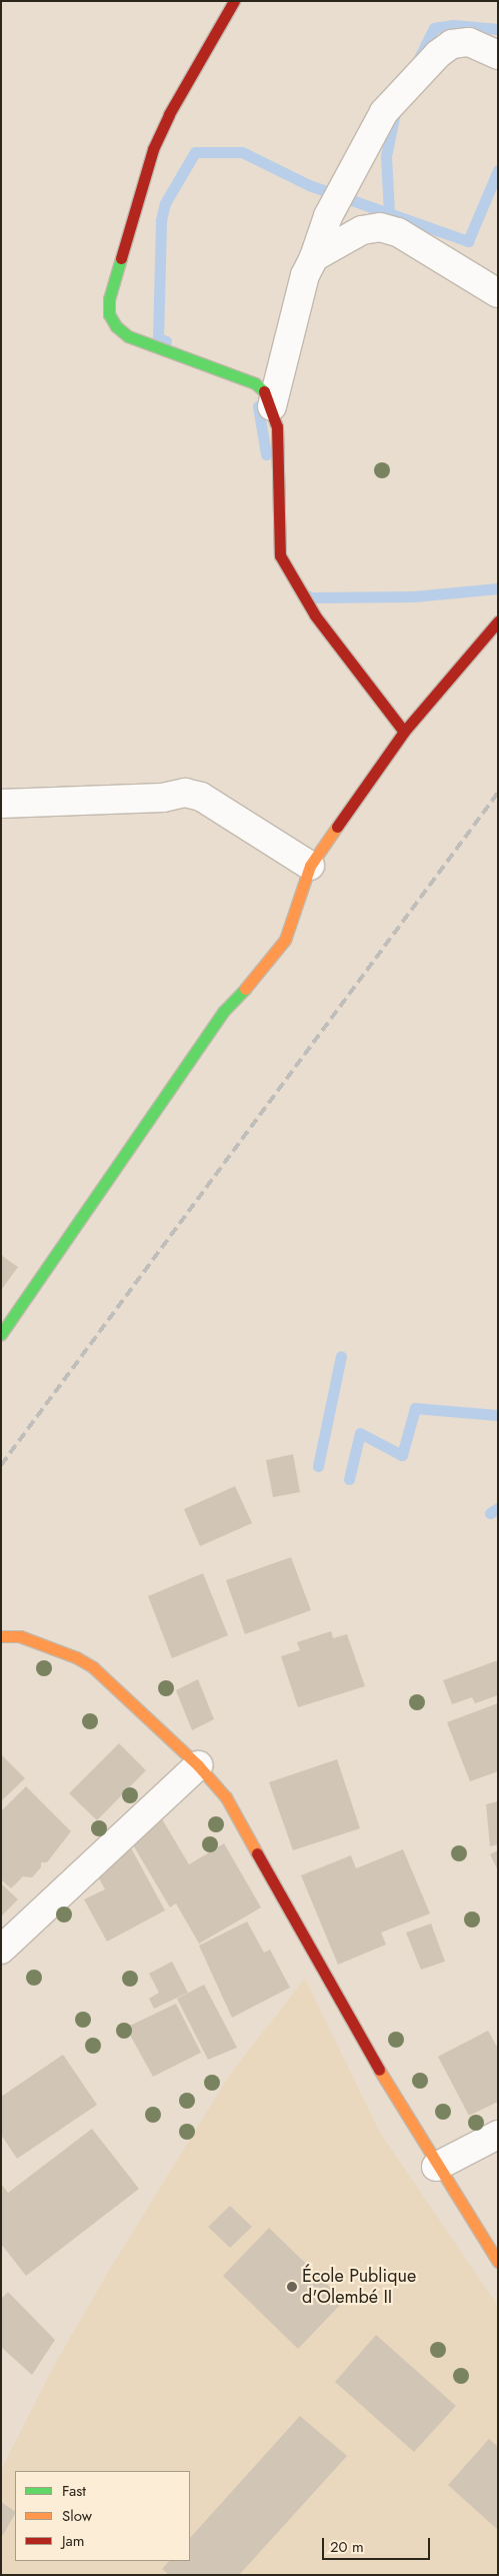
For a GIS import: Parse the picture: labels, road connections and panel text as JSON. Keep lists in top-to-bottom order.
{
  "places": ["École Publique d'Olembé II"],
  "legend": ["Fast", "Slow", "Jam"],
  "scale_bar": "20 m"
}
